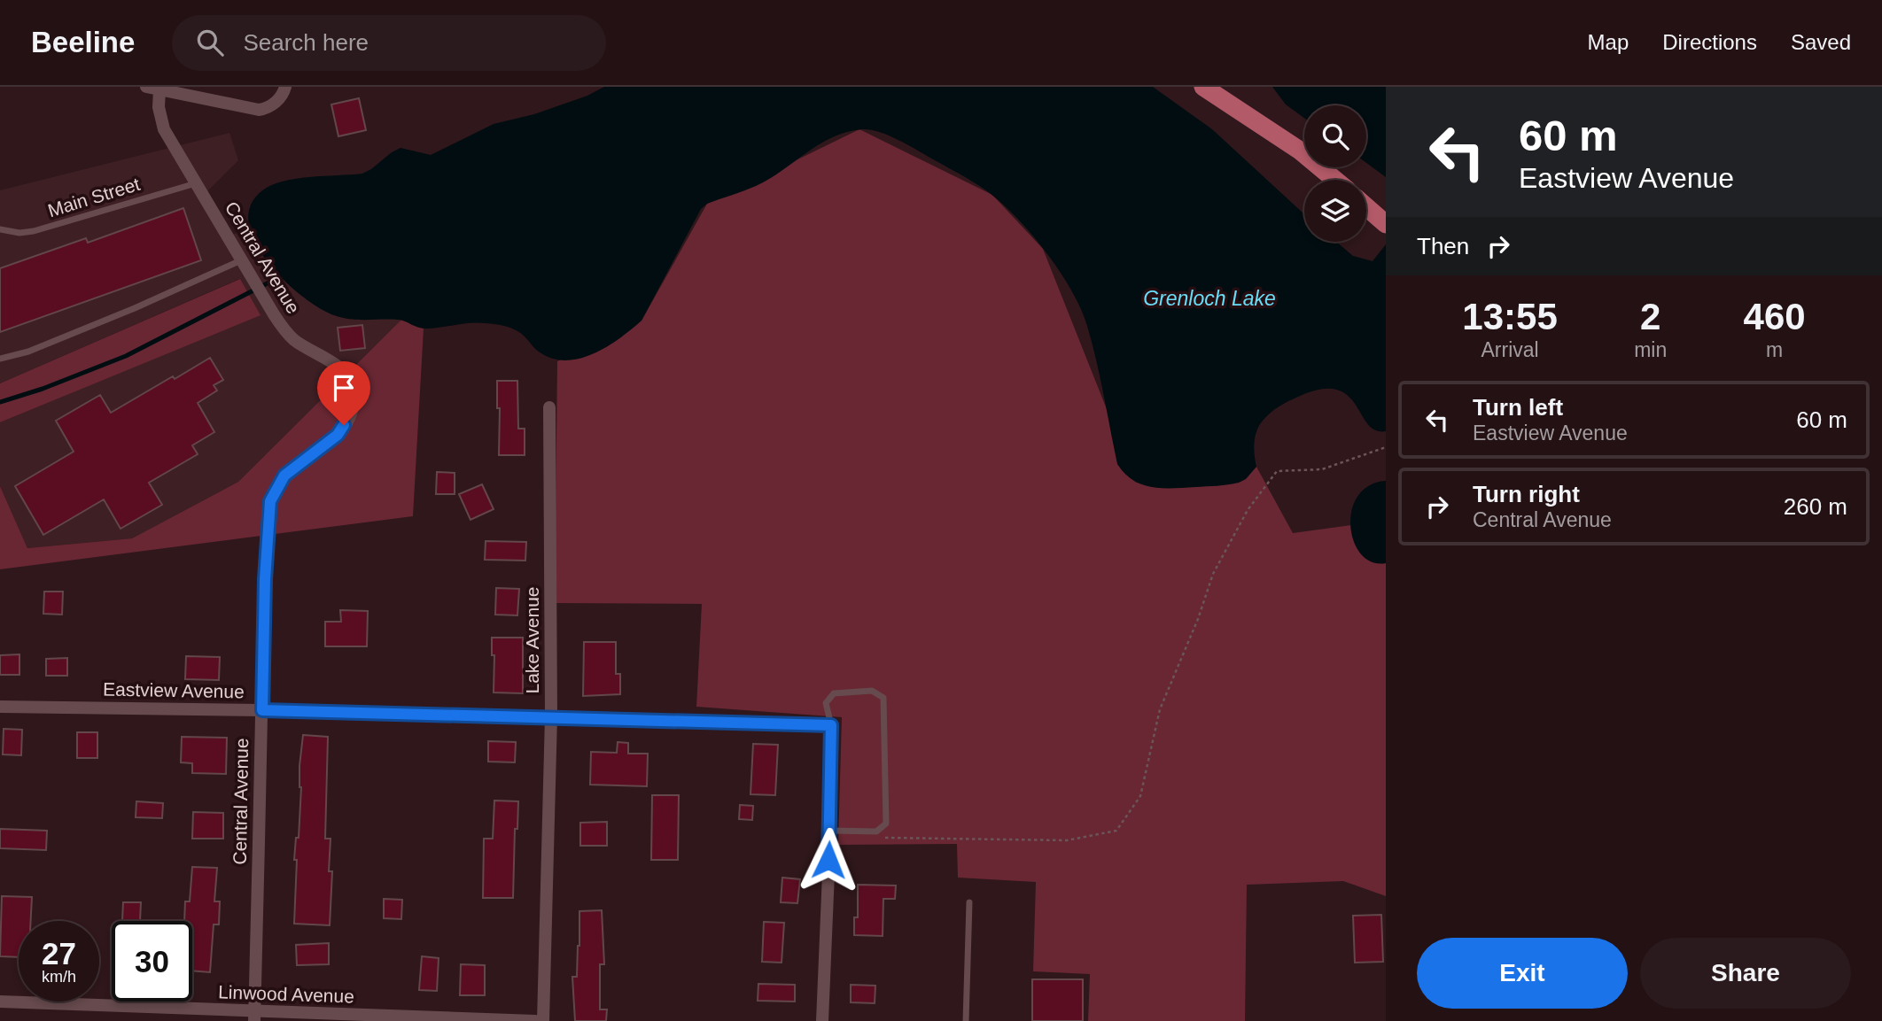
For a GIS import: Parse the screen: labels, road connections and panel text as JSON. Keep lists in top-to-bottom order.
{
  "streets": {
    "street": [
      "Central Avenue",
      "Lake Avenue",
      "Eastview Avenue",
      "Linwood Avenue"
    ],
    "lane": ["Main Street"]
  },
  "crossings": [
    ["Main Street", "Central Avenue"],
    ["Central Avenue", "Eastview Avenue"],
    ["Central Avenue", "Linwood Avenue"],
    ["Lake Avenue", "Eastview Avenue"]
  ],
  "water": ["Grenloch Lake"],
  "page": {
    "header": "Beeline",
    "search": "Search here",
    "nav": ["Map", "Directions", "Saved"],
    "turn": ["60 m", "Eastview Avenue"],
    "then": "Then",
    "eta": [
      "13:55",
      "Arrival",
      "2",
      "min",
      "460",
      "m"
    ],
    "list": [
      {
        "name": "Turn left",
        "note": "Eastview Avenue",
        "value": "60 m"
      },
      {
        "name": "Turn right",
        "note": "Central Avenue",
        "value": "260 m"
      }
    ],
    "speed": "27 km/h",
    "limit": "30",
    "buttons": ["Exit", "Share"]
  }
}
